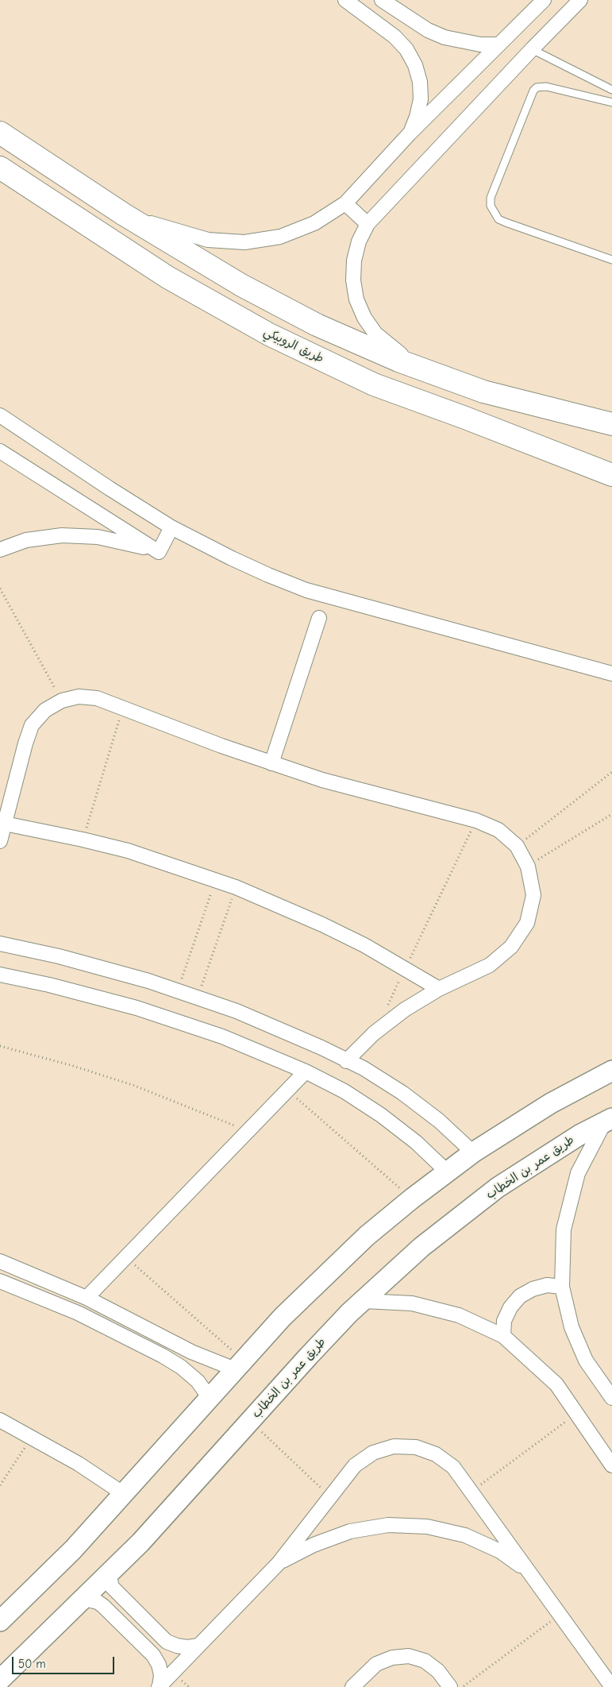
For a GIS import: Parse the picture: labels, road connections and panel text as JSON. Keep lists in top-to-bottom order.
{
  "streets": {
    "main road": ["طريق الروبيكي"],
    "street": ["طريق عمر بن الخطاب"]
  },
  "scale_bar": "50 m"
}
